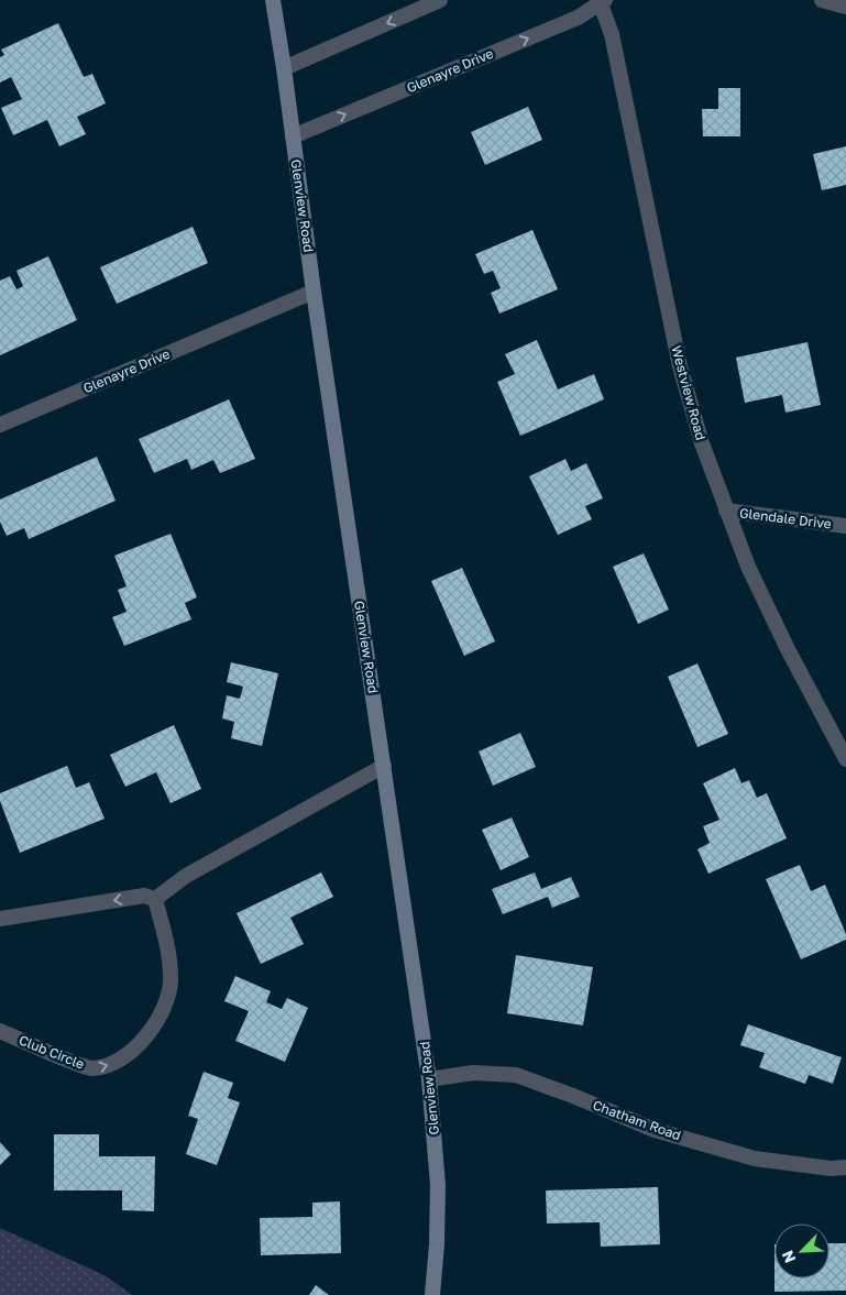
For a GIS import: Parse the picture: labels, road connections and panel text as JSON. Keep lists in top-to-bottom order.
{
  "streets": {
    "main road": ["Glenview Road"],
    "street": [
      "Glenayre Drive",
      "Westview Road",
      "Glendale Drive",
      "Club Circle",
      "Chatham Road"
    ]
  },
  "crossings": [
    ["Glenayre Drive", "Glenview Road"],
    ["Glenayre Drive", "Westview Road"],
    ["Glenview Road", "Chatham Road"],
    ["Westview Road", "Glendale Drive"]
  ],
  "north": "bottom left"
}
